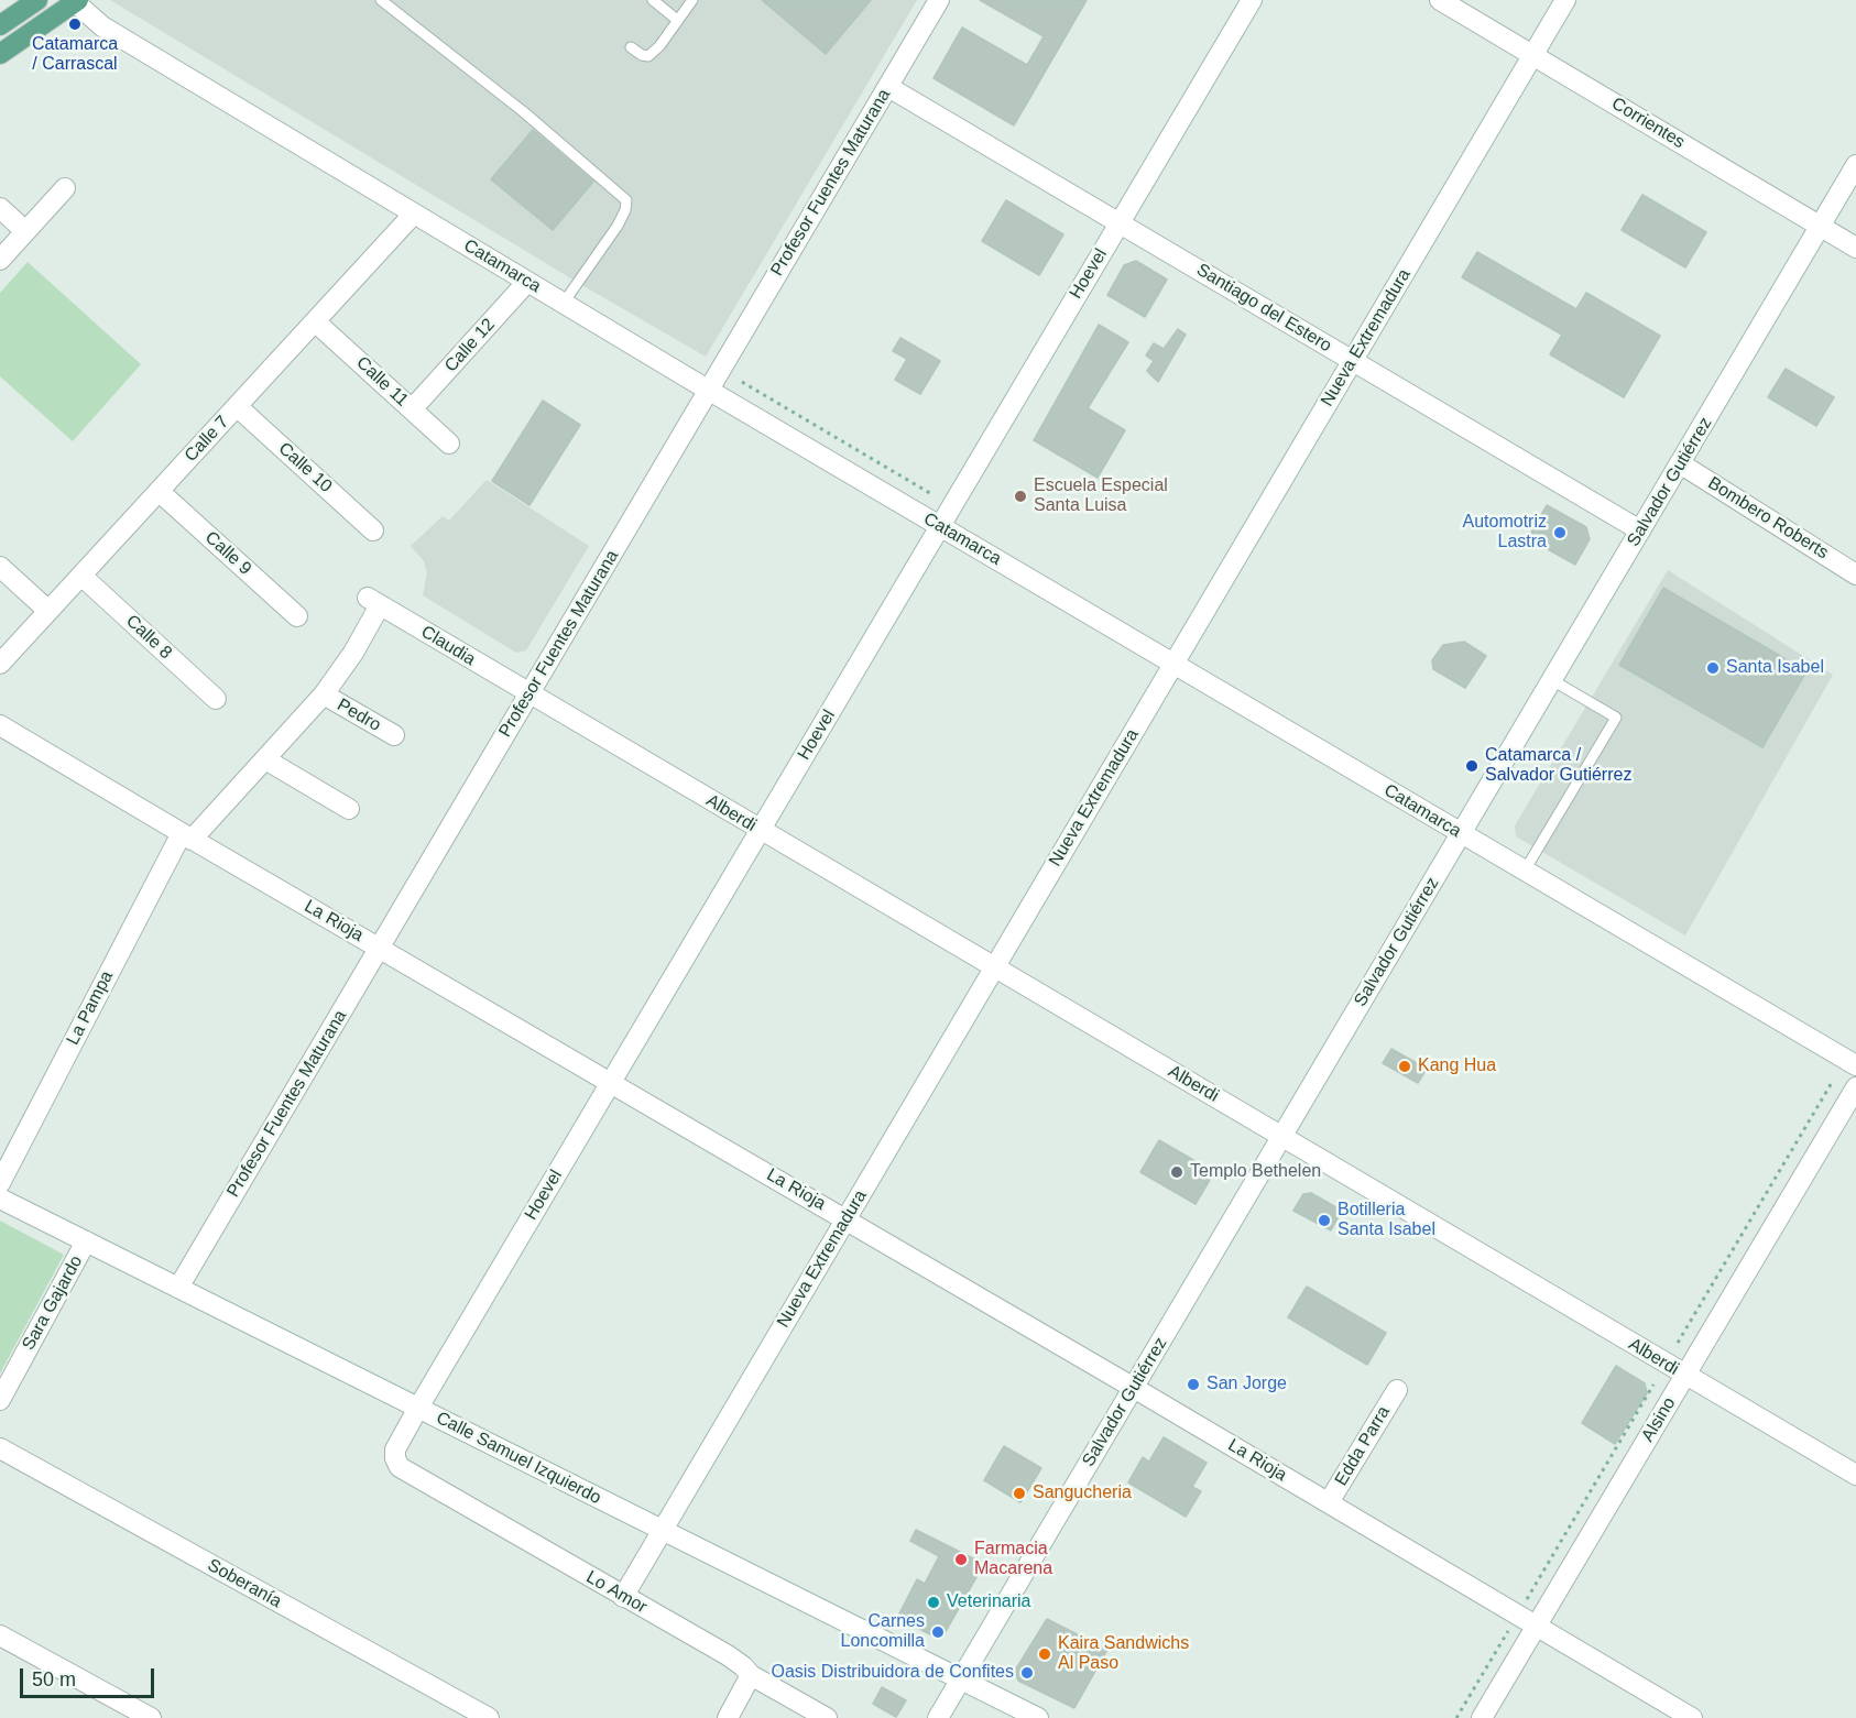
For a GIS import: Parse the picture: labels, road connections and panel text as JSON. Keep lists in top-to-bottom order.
{
  "streets": {
    "street": [
      "Corrientes",
      "Profesor Fuentes Maturana",
      "Catamarca",
      "Hoevel",
      "Santiago del Estero",
      "Nueva Extremadura",
      "Calle 12",
      "Calle 11",
      "Calle 7",
      "Calle 10",
      "Salvador Gutiérrez",
      "Bombero Roberts",
      "Calle 9",
      "Calle 8",
      "Claudia",
      "Pedro",
      "Alberdi",
      "La Rioja",
      "La Pampa",
      "Sara Gajardo",
      "Alsino",
      "Edda Parra",
      "Calle Samuel Izquierdo",
      "Soberanía",
      "Lo Amor"
    ]
  },
  "crossings": [
    ["Corrientes", "Nueva Extremadura"],
    ["Corrientes", "Salvador Gutiérrez"],
    ["Profesor Fuentes Maturana", "Catamarca"],
    ["Profesor Fuentes Maturana", "Santiago del Estero"],
    ["Profesor Fuentes Maturana", "Claudia"],
    ["Profesor Fuentes Maturana", "Alberdi"],
    ["Profesor Fuentes Maturana", "La Rioja"],
    ["Profesor Fuentes Maturana", "Calle Samuel Izquierdo"],
    ["Catamarca", "Hoevel"],
    ["Catamarca", "Nueva Extremadura"],
    ["Catamarca", "Calle 12"],
    ["Catamarca", "Calle 7"],
    ["Catamarca", "Salvador Gutiérrez"],
    ["Hoevel", "Santiago del Estero"],
    ["Hoevel", "Alberdi"],
    ["Hoevel", "La Rioja"],
    ["Hoevel", "Calle Samuel Izquierdo"],
    ["Hoevel", "Lo Amor"],
    ["Santiago del Estero", "Nueva Extremadura"],
    ["Santiago del Estero", "Salvador Gutiérrez"],
    ["Nueva Extremadura", "Alberdi"],
    ["Nueva Extremadura", "La Rioja"],
    ["Nueva Extremadura", "Calle Samuel Izquierdo"],
    ["Nueva Extremadura", "Lo Amor"],
    ["Calle 12", "Calle 11"],
    ["Calle 11", "Calle 7"],
    ["Calle 7", "Calle 10"],
    ["Calle 7", "Calle 9"],
    ["Calle 7", "Calle 8"],
    ["Salvador Gutiérrez", "Bombero Roberts"],
    ["Salvador Gutiérrez", "Alberdi"],
    ["Salvador Gutiérrez", "La Rioja"],
    ["Salvador Gutiérrez", "Calle Samuel Izquierdo"],
    ["Claudia", "Alberdi"],
    ["Claudia", "La Pampa"],
    ["Pedro", "La Pampa"],
    ["Alberdi", "Alsino"],
    ["La Rioja", "La Pampa"],
    ["La Rioja", "Alsino"],
    ["La Rioja", "Edda Parra"],
    ["Sara Gajardo", "Calle Samuel Izquierdo"]
  ],
  "places": [
    "Catamarca / Carrascal",
    "Escuela Especial Santa Luisa",
    "Automotriz Lastra",
    "Santa Isabel",
    "Catamarca / Salvador Gutiérrez",
    "Kang Hua",
    "Templo Bethelen",
    "Botilleria Santa Isabel",
    "San Jorge",
    "Sangucheria",
    "Farmacia Macarena",
    "Veterinaria",
    "Carnes Loncomilla",
    "Kaira Sandwichs Al Paso",
    "Oasis Distribuidora de Confites"
  ],
  "scale_bar": "50 m"
}
